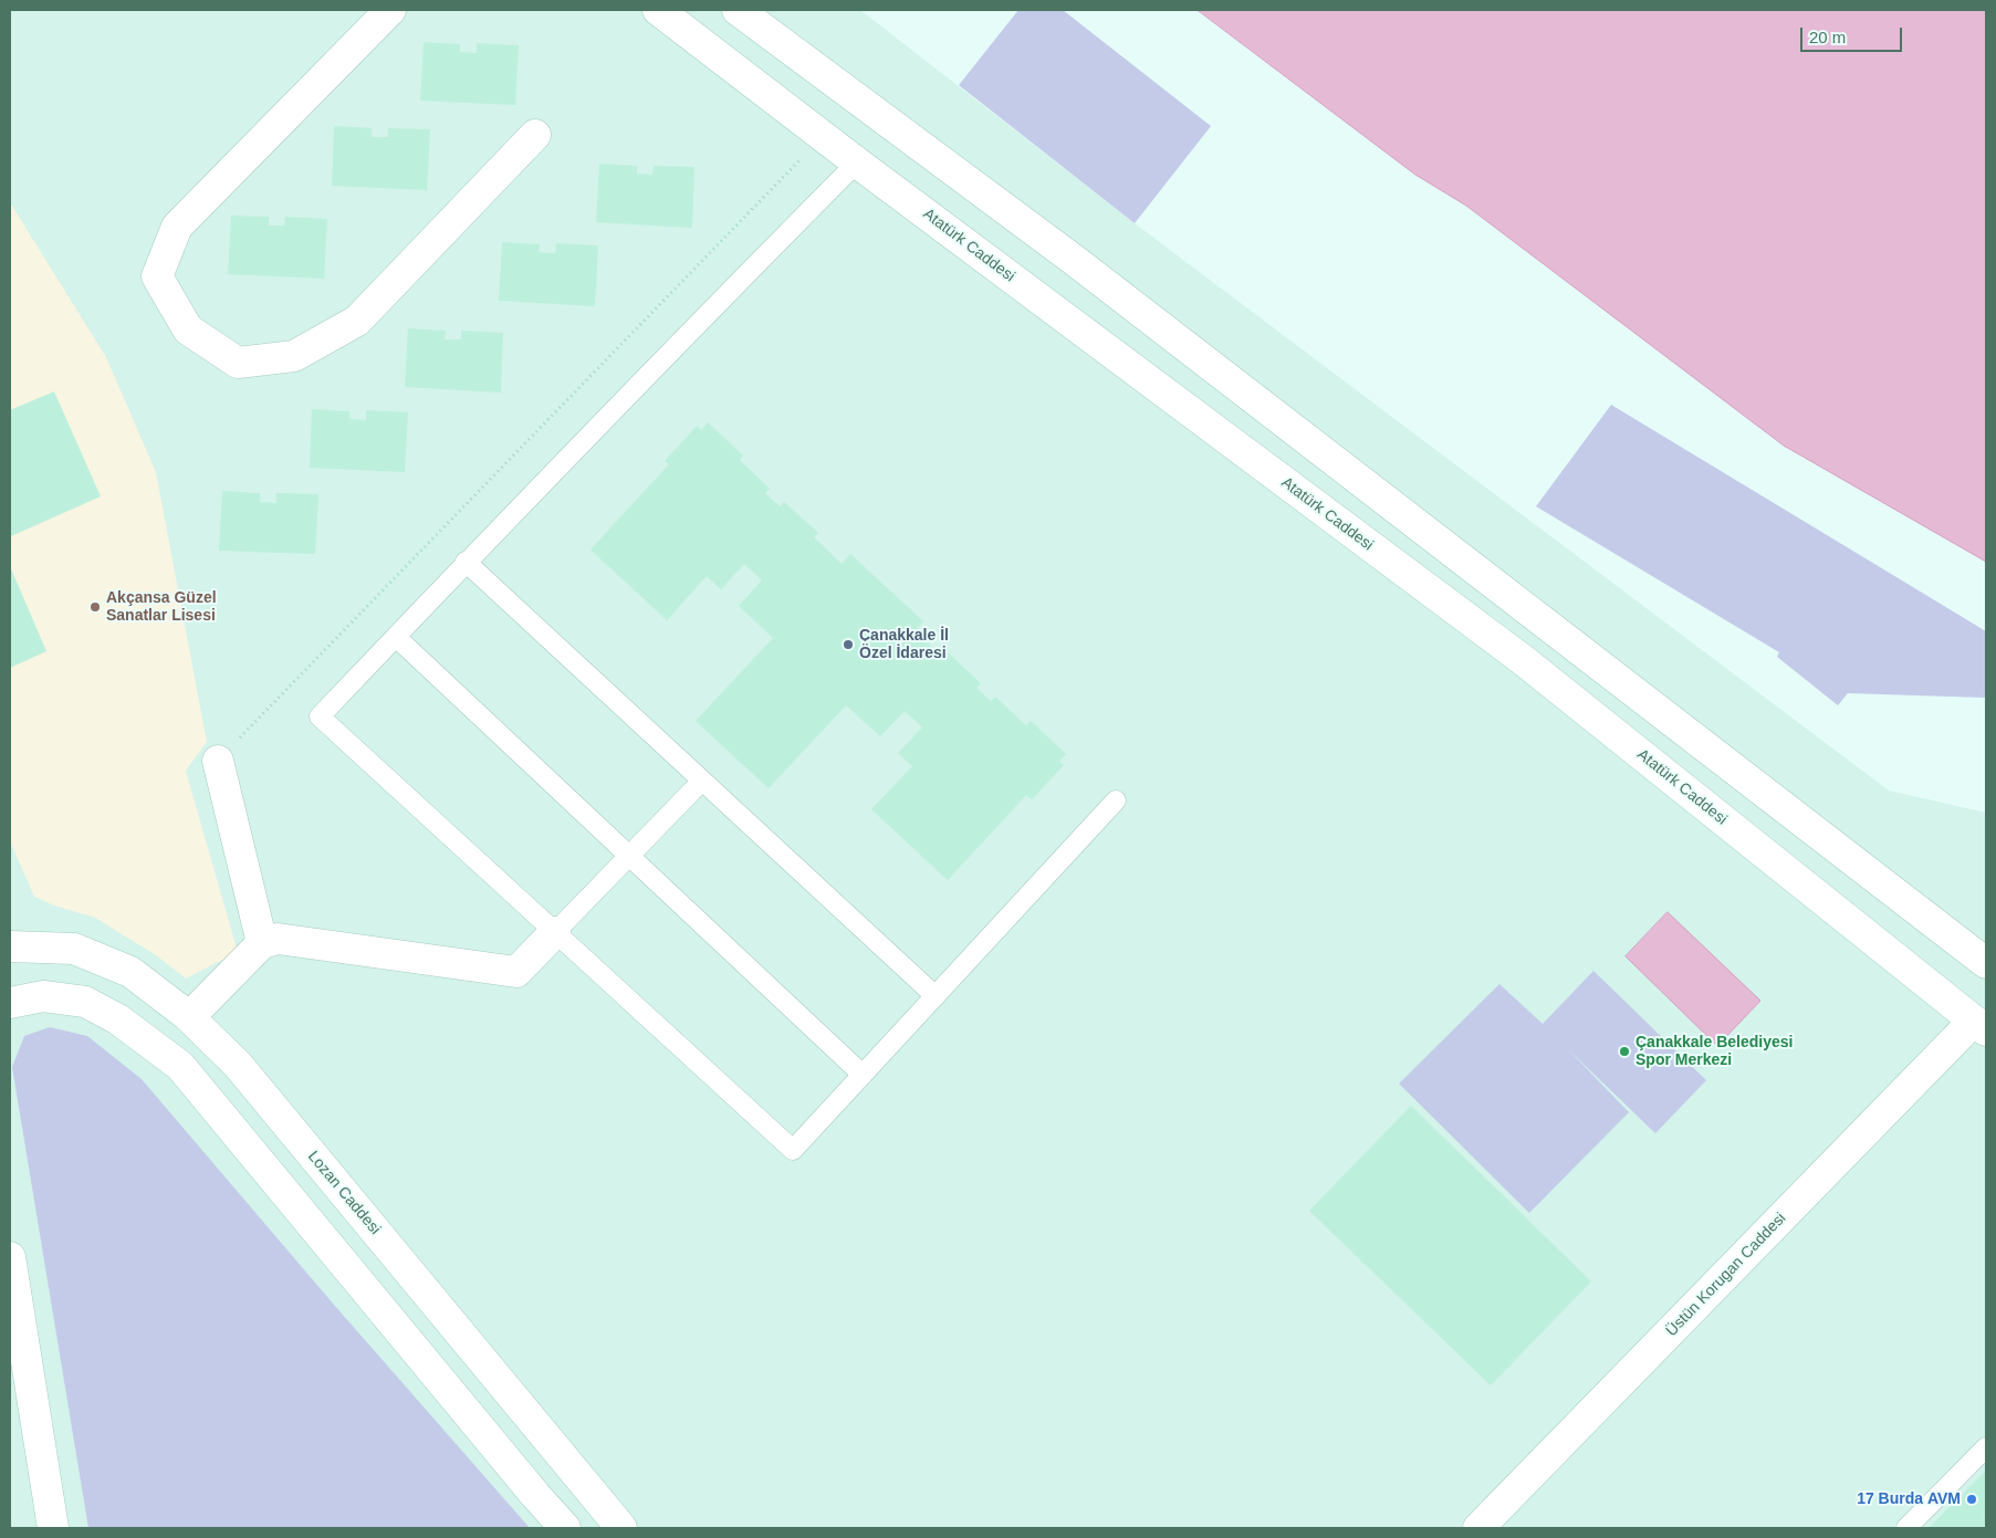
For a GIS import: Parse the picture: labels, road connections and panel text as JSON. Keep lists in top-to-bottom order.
{
  "streets": {
    "street": ["Atatürk Caddesi", "Lozan Caddesi", "Üstün Korugan Caddesi"]
  },
  "crossings": [
    ["Atatürk Caddesi", "Üstün Korugan Caddesi"]
  ],
  "places": [
    "Akçansa Güzel Sanatlar Lisesi",
    "Çanakkale İl Özel İdaresi",
    "Çanakkale Belediyesi Spor Merkezi",
    "17 Burda AVM"
  ],
  "scale_bar": "20 m"
}
